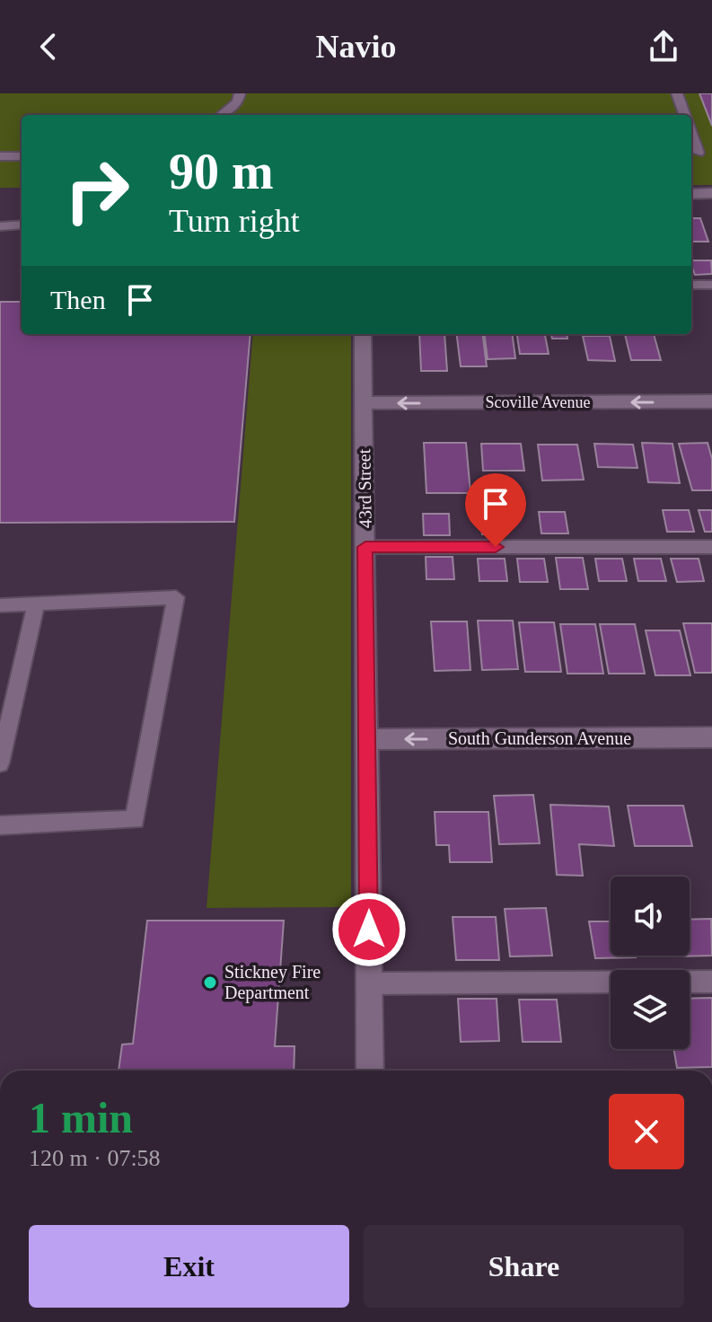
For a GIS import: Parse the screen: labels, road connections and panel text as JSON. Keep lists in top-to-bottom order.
{
  "streets": {
    "street": ["Scoville Avenue", "43rd Street", "South Gunderson Avenue"]
  },
  "crossings": [
    ["Scoville Avenue", "43rd Street"],
    ["43rd Street", "South Gunderson Avenue"]
  ],
  "one_way": ["Scoville Avenue", "South Gunderson Avenue"],
  "places": ["Stickney Fire Department"],
  "page": {
    "header": "Navio",
    "turn": ["90 m", "Turn right"],
    "then": "Then",
    "heading": ["1 min", "120 m · 07:58"],
    "buttons": ["Exit", "Share"]
  }
}
